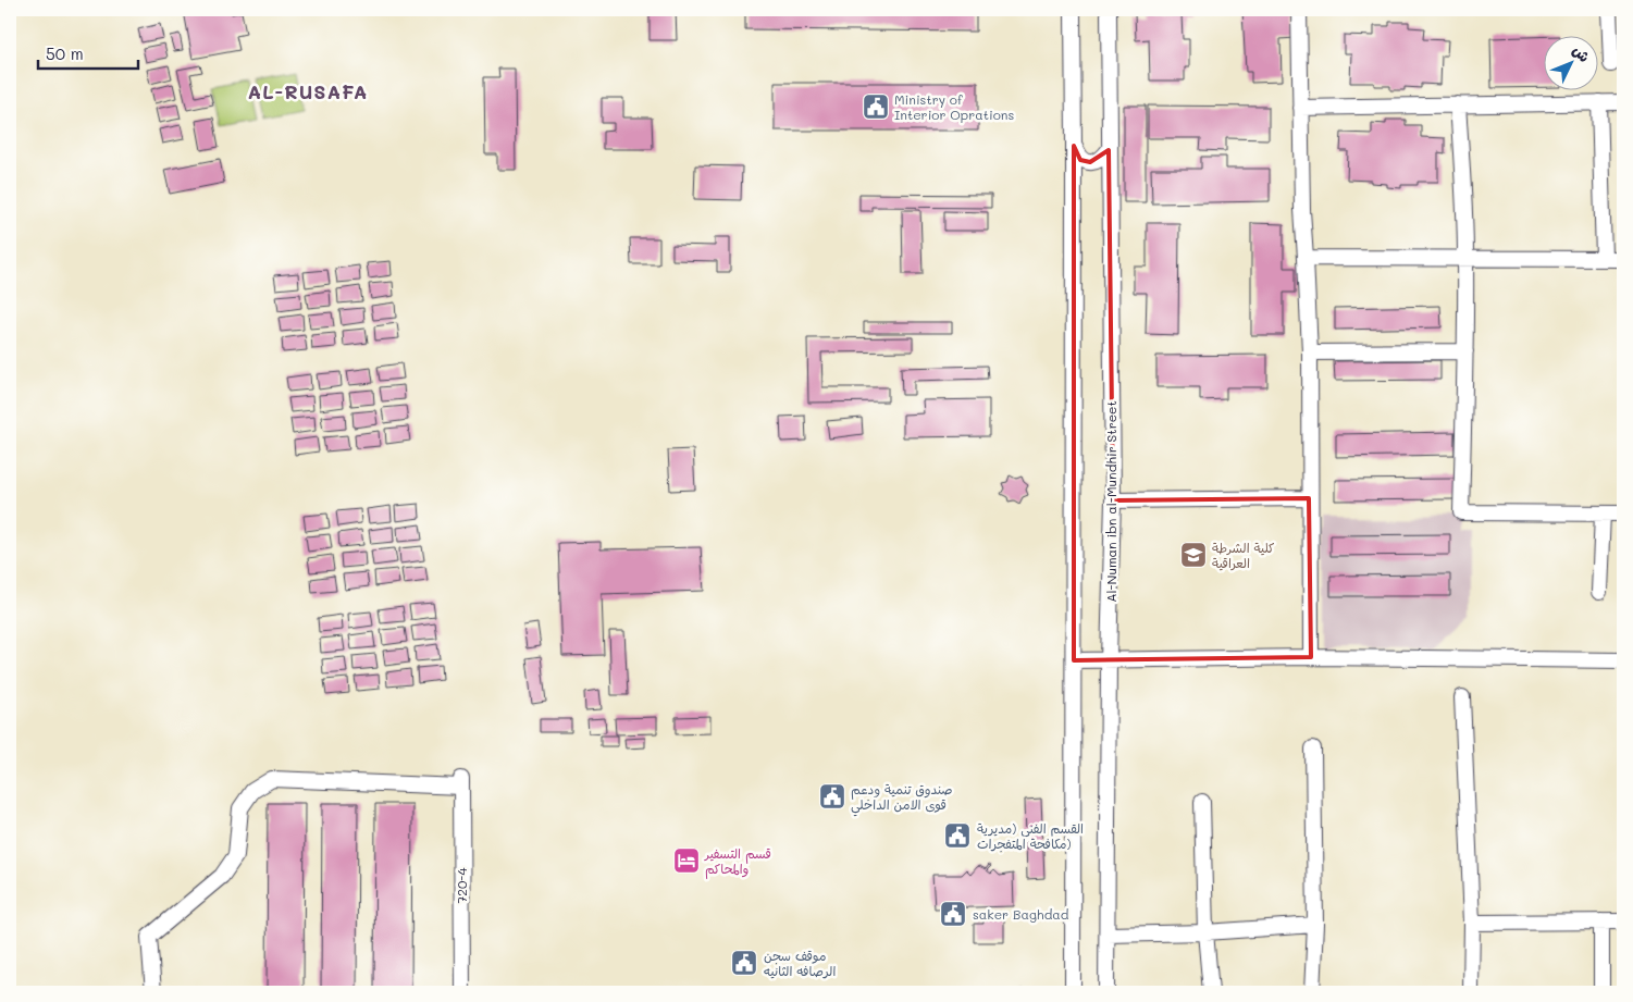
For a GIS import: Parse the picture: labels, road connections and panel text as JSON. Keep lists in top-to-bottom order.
{
  "streets": {
    "street": ["Al-Numan ibn al-Mundhir Street", "720-4"]
  },
  "districts": ["AL-RUSAFA"],
  "places": {
    "public building": [
      "Ministry of Interior Oprations",
      "صندوق تنمية ودعم قوى الامن الداخلي",
      "القسم الفني (مديرية مكافحة المتفجرات)",
      "saker Baghdad",
      "موقف سجن الرصافه الثانيه"
    ],
    "school or university": ["كلية الشرطة العراقية"],
    "hotel": ["قسم التسفير والمحاكم"]
  },
  "scale_bar": "50 m",
  "north": "top right"
}
